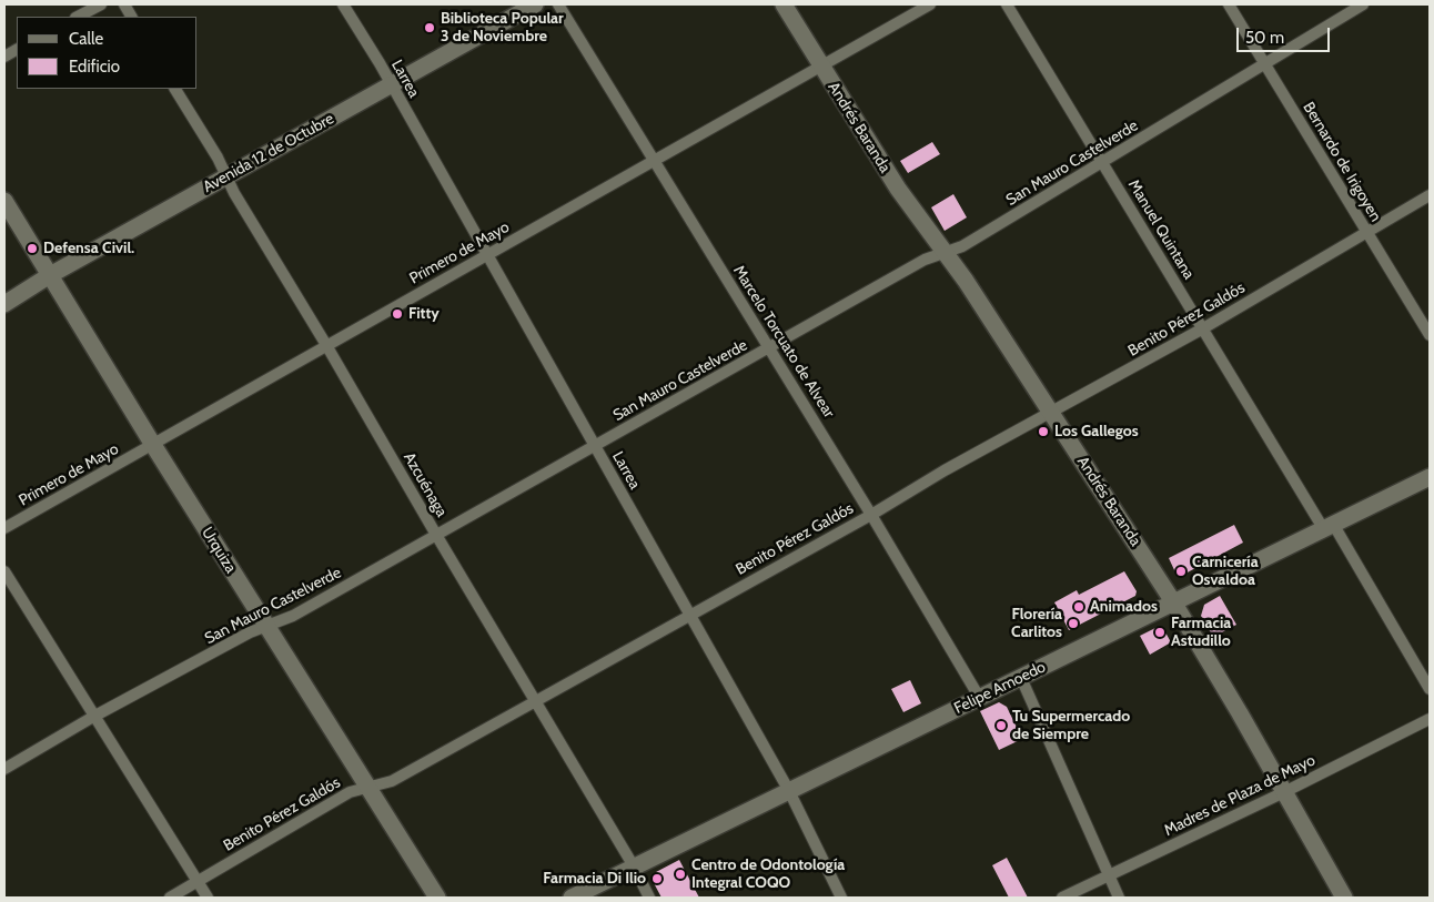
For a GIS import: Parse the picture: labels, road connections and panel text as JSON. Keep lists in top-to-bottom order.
{
  "streets": {
    "main road": [
      "Andrés Baranda",
      "Avenida 12 de Octubre",
      "Urquiza",
      "Felipe Amoedo"
    ],
    "street": [
      "Larrea",
      "Bernardo de Irigoyen",
      "San Mauro Castelverde",
      "Manuel Quintana",
      "Primero de Mayo",
      "Benito Pérez Galdós",
      "Marcelo Torcuato de Alvear",
      "Azcuénaga",
      "Madres de Plaza de Mayo"
    ]
  },
  "crossings": [
    ["Larrea", "Avenida 12 de Octubre"],
    ["Larrea", "San Mauro Castelverde"],
    ["Larrea", "Primero de Mayo"],
    ["Larrea", "Benito Pérez Galdós"],
    ["Larrea", "Felipe Amoedo"],
    ["Andrés Baranda", "San Mauro Castelverde"],
    ["Andrés Baranda", "Primero de Mayo"],
    ["Andrés Baranda", "Benito Pérez Galdós"],
    ["Andrés Baranda", "Felipe Amoedo"],
    ["Andrés Baranda", "Madres de Plaza de Mayo"],
    ["Avenida 12 de Octubre", "Azcuénaga"],
    ["Avenida 12 de Octubre", "Urquiza"],
    ["Bernardo de Irigoyen", "San Mauro Castelverde"],
    ["Bernardo de Irigoyen", "Benito Pérez Galdós"],
    ["San Mauro Castelverde", "Manuel Quintana"],
    ["San Mauro Castelverde", "Marcelo Torcuato de Alvear"],
    ["San Mauro Castelverde", "Azcuénaga"],
    ["San Mauro Castelverde", "Urquiza"],
    ["Manuel Quintana", "Benito Pérez Galdós"],
    ["Manuel Quintana", "Felipe Amoedo"],
    ["Primero de Mayo", "Marcelo Torcuato de Alvear"],
    ["Primero de Mayo", "Azcuénaga"],
    ["Primero de Mayo", "Urquiza"],
    ["Benito Pérez Galdós", "Marcelo Torcuato de Alvear"],
    ["Benito Pérez Galdós", "Azcuénaga"],
    ["Benito Pérez Galdós", "Urquiza"],
    ["Marcelo Torcuato de Alvear", "Felipe Amoedo"],
    ["Azcuénaga", "Felipe Amoedo"]
  ],
  "places": [
    "Biblioteca Popular 3 de Noviembre",
    "Defensa Civil.",
    "Fitty",
    "Los Gallegos",
    "Carnicería Osvaldoa",
    "Animados",
    "Florería Carlitos",
    "Farmacia Astudillo",
    "Tu Supermercado de Siempre",
    "Centro de Odontología Integral COQO",
    "Farmacia Di Ilio"
  ],
  "legend": ["Calle", "Edificio"],
  "scale_bar": "50 m"
}
